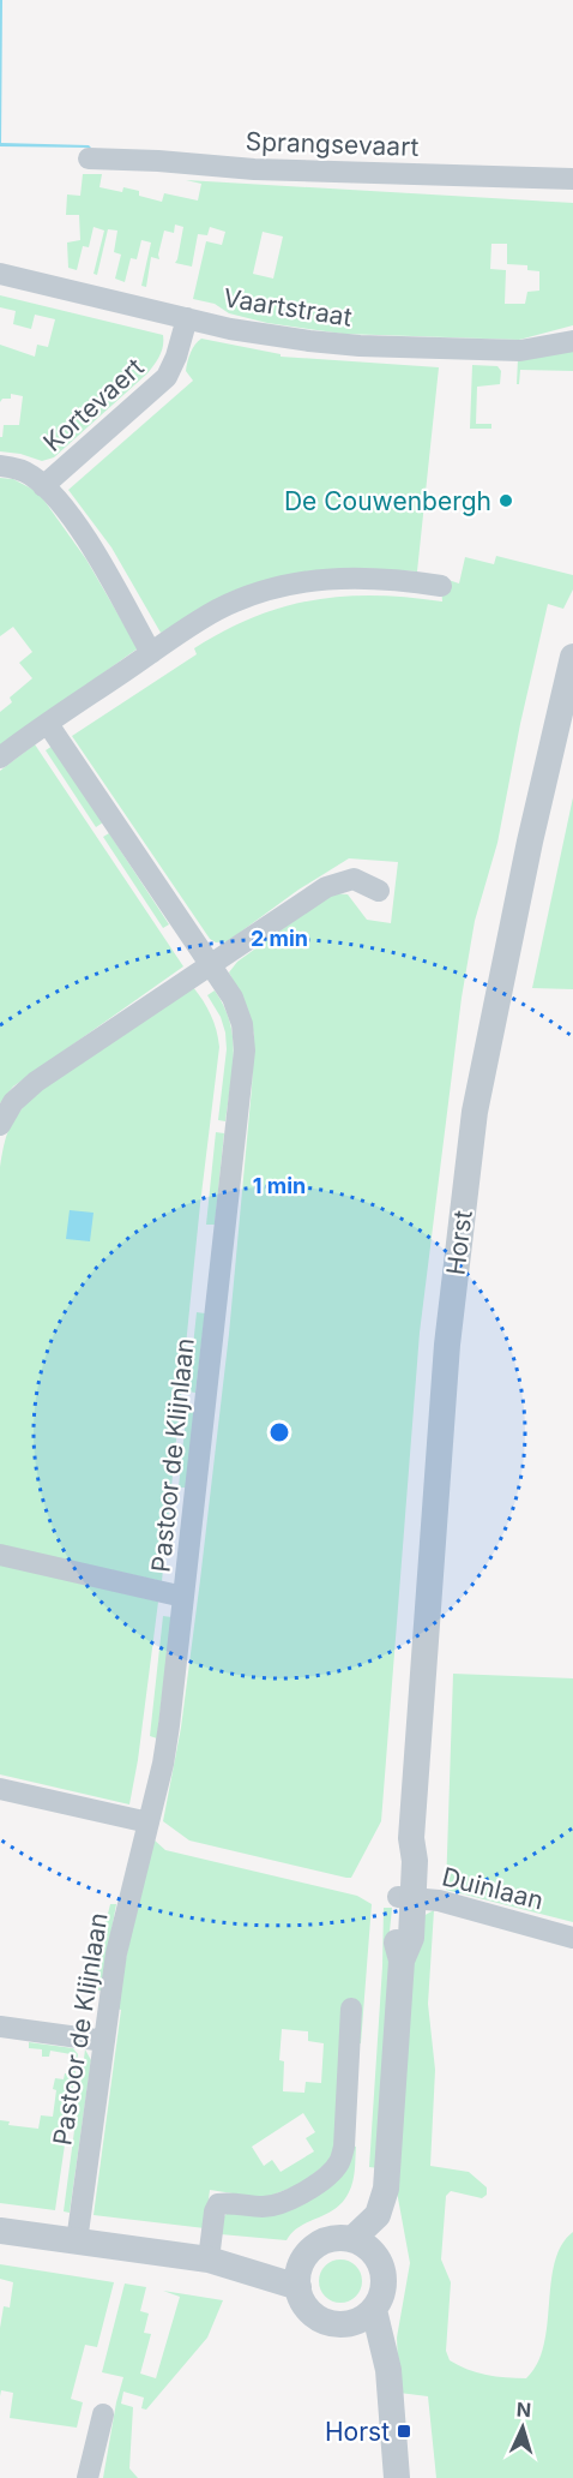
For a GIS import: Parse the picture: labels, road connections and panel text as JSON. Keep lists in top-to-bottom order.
{
  "streets": {
    "street": [
      "Sprangsevaart",
      "Vaartstraat",
      "Kortevaert",
      "Horst",
      "Pastoor de Klijnlaan",
      "Duinlaan"
    ]
  },
  "crossings": [
    ["Vaartstraat", "Kortevaert"],
    ["Horst", "Duinlaan"]
  ],
  "places": {
    "other": ["De Couwenbergh"],
    "transit": ["Horst"]
  },
  "north": "top",
  "rings": ["2 min", "1 min"]
}
